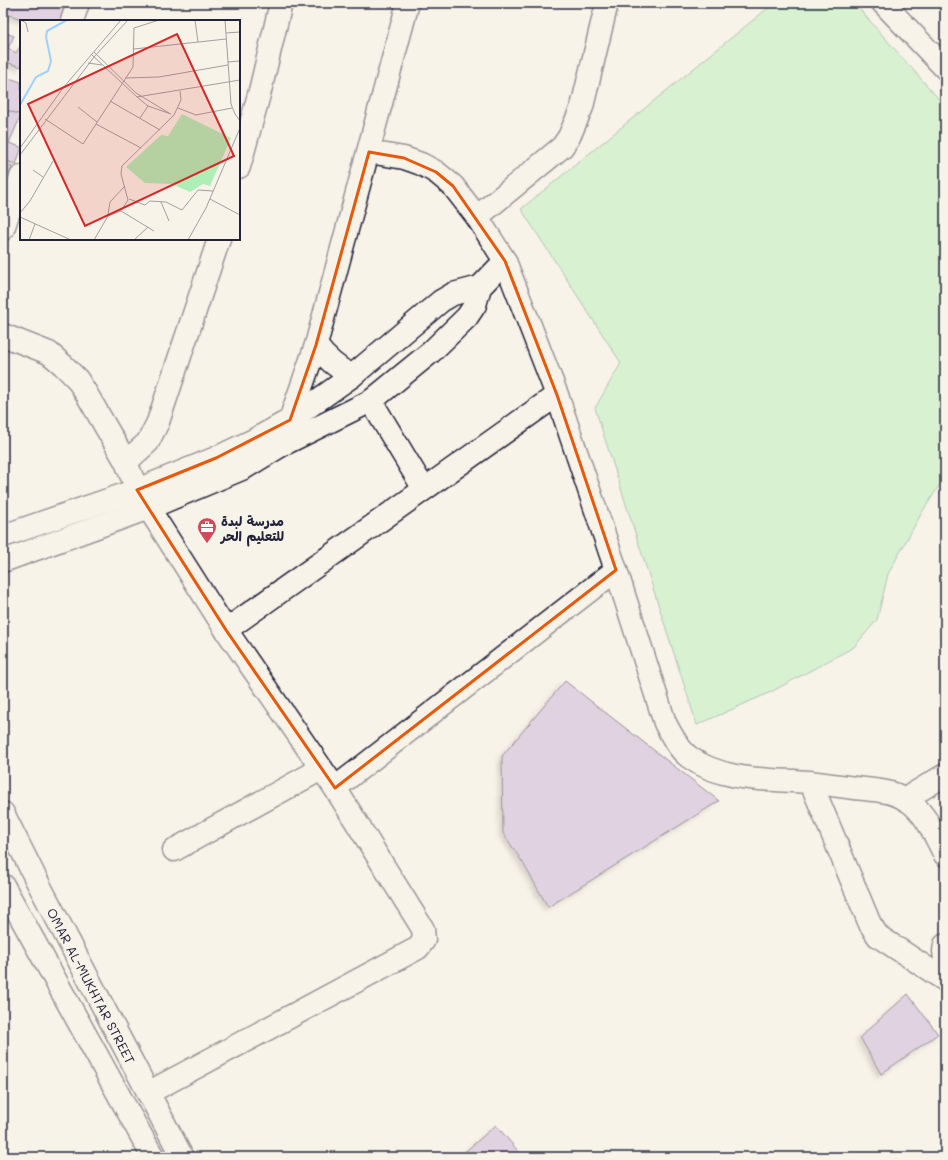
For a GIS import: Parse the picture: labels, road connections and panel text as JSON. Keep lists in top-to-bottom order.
{
  "streets": {
    "street": ["OMAR AL-MUKHTAR STREET"]
  },
  "places": {
    "office": ["مدرسة لبدة للتعليم الحر"]
  }
}
